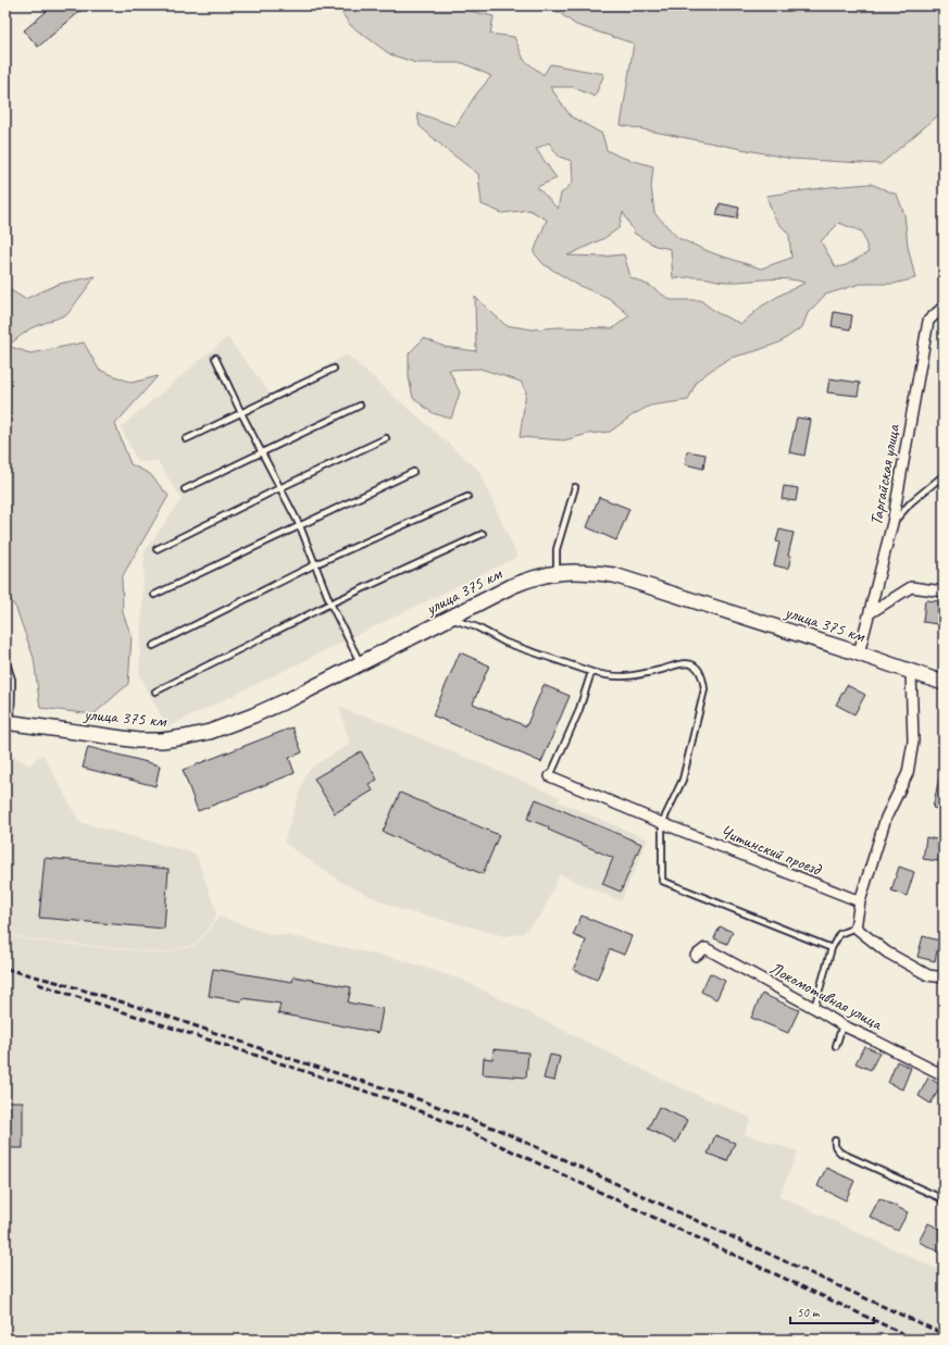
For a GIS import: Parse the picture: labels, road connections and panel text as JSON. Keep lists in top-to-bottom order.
{
  "streets": {
    "main road": ["улица 375 км"],
    "street": ["Таргайская улица", "Читинский проезд", "Локомотивная улица"]
  },
  "crossings": [
    ["Таргайская улица", "улица 375 км"]
  ],
  "scale_bar": "50 m"
}
